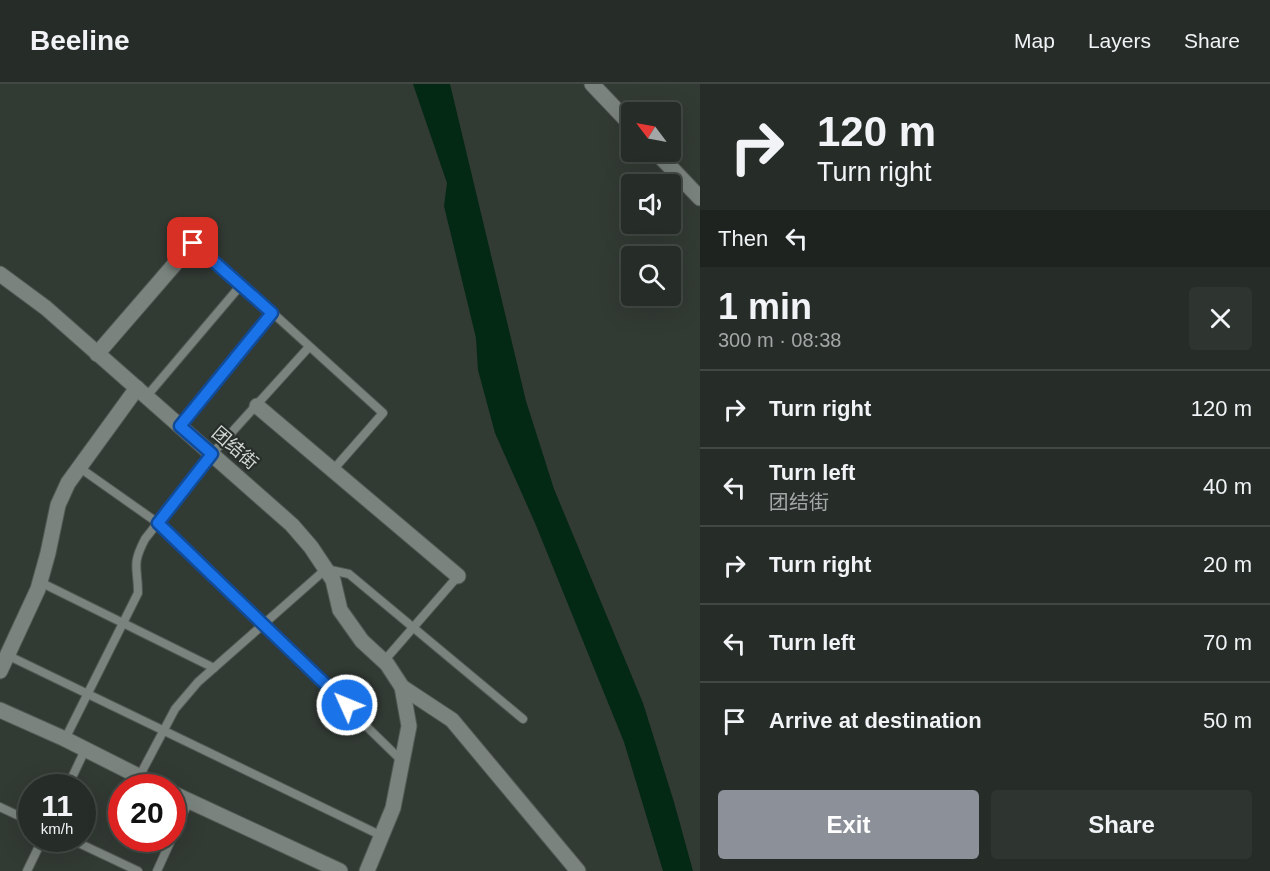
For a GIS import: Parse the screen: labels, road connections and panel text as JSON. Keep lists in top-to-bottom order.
{
  "streets": {
    "street": ["团结街"]
  },
  "north": "top left",
  "page": {
    "header": "Beeline",
    "nav": ["Map", "Layers", "Share"],
    "turn": ["120 m", "Turn right"],
    "then": "Then",
    "heading": ["1 min", "300 m · 08:38"],
    "list": [
      {
        "name": "Turn right",
        "value": "120 m"
      },
      {
        "name": "Turn left",
        "note": "团结街",
        "value": "40 m"
      },
      {
        "name": "Turn right",
        "value": "20 m"
      },
      {
        "name": "Turn left",
        "value": "70 m"
      },
      {
        "name": "Arrive at destination",
        "value": "50 m"
      }
    ],
    "speed": "11 km/h",
    "limit": "20",
    "buttons": ["Exit", "Share"]
  }
}
